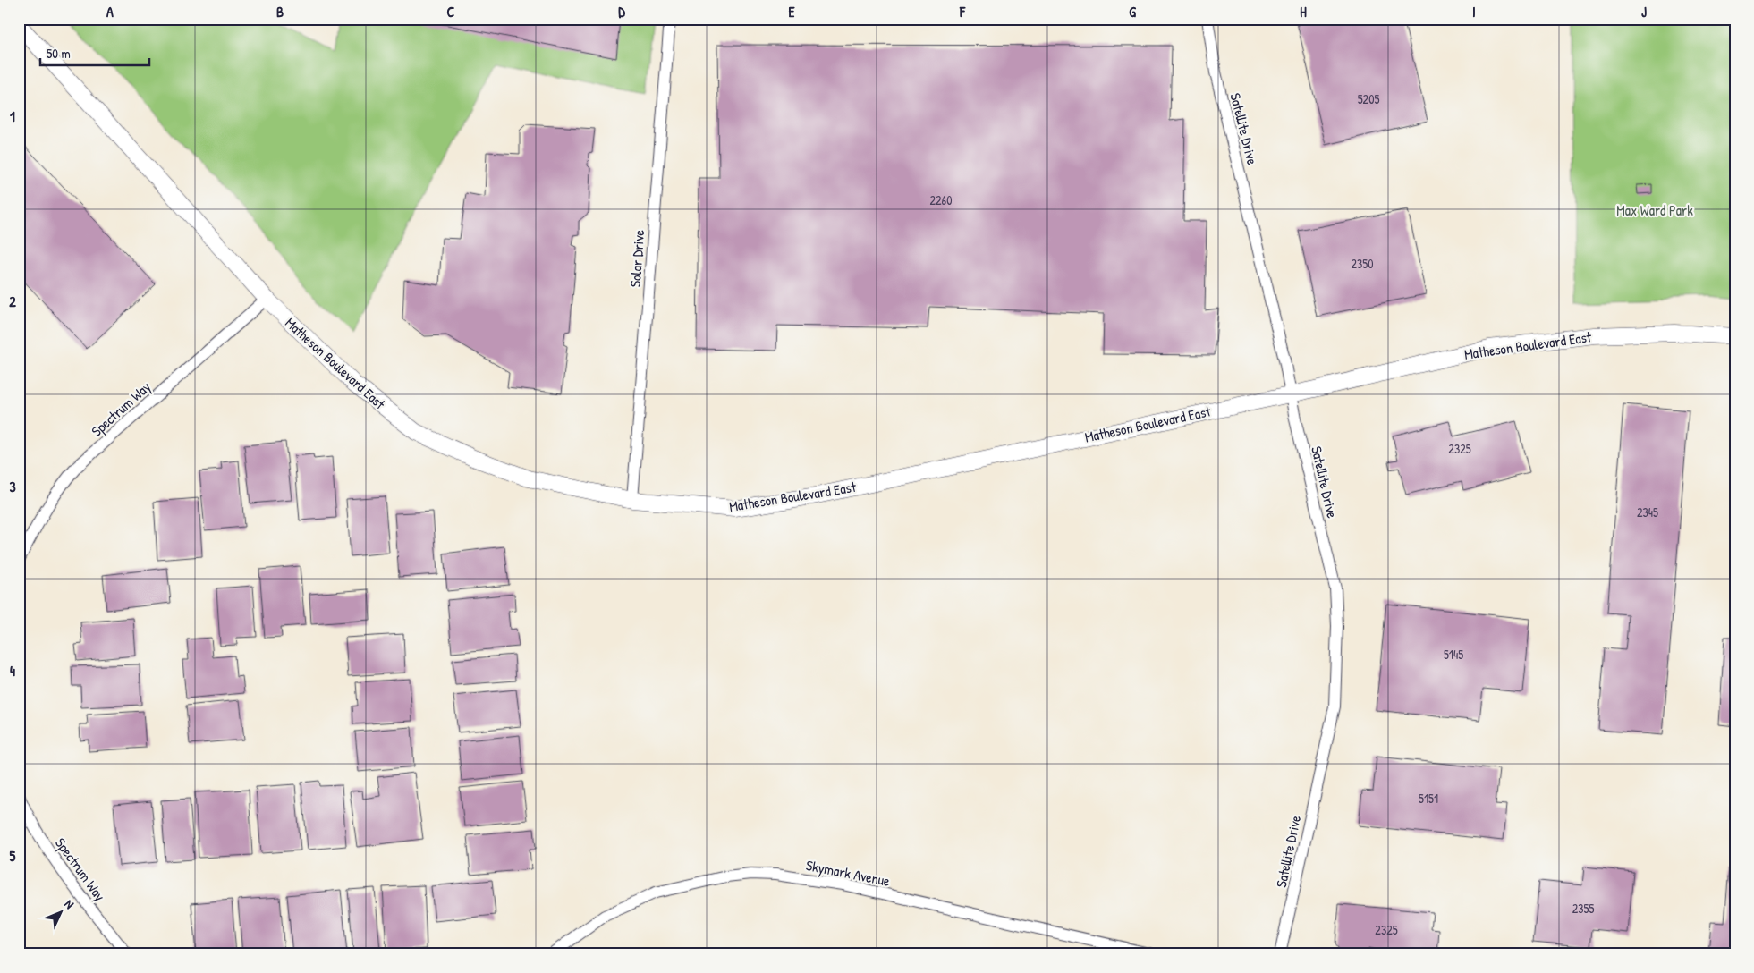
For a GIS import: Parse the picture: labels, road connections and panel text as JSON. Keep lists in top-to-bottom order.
{
  "streets": {
    "street": [
      "Satellite Drive",
      "Solar Drive",
      "Matheson Boulevard East",
      "Spectrum Way",
      "Skymark Avenue"
    ]
  },
  "crossings": [
    ["Satellite Drive", "Matheson Boulevard East"],
    ["Solar Drive", "Matheson Boulevard East"],
    ["Matheson Boulevard East", "Spectrum Way"]
  ],
  "parks": ["Max Ward Park"],
  "house_numbers": [
    "5205",
    "2260",
    "2350",
    "2325",
    "2345",
    "5145",
    "5151",
    "2355",
    "2325"
  ],
  "scale_bar": "50 m",
  "north": "top right",
  "grid": {
    "columns": [
      "A",
      "B",
      "C",
      "D",
      "E",
      "F",
      "G",
      "H",
      "I",
      "J"
    ],
    "rows": [
      "1",
      "2",
      "3",
      "4",
      "5"
    ]
  }
}
